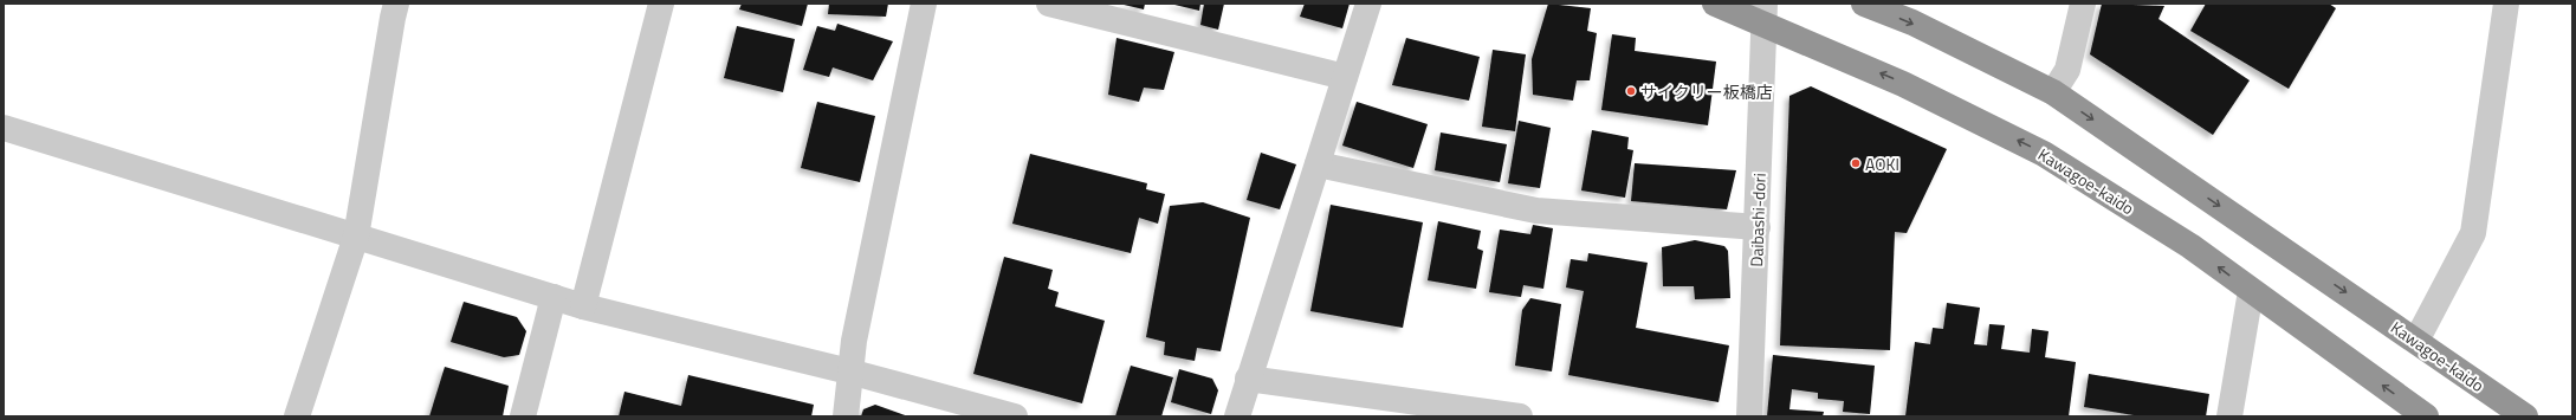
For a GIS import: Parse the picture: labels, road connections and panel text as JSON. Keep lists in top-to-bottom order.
{
  "streets": {
    "highway": ["Kawagoe-kaido"],
    "street": ["Daibashi-dori"]
  },
  "crossings": [
    ["Kawagoe-kaido", "Daibashi-dori"]
  ],
  "places": ["サイクリー板橋店", "AOKI"]
}
